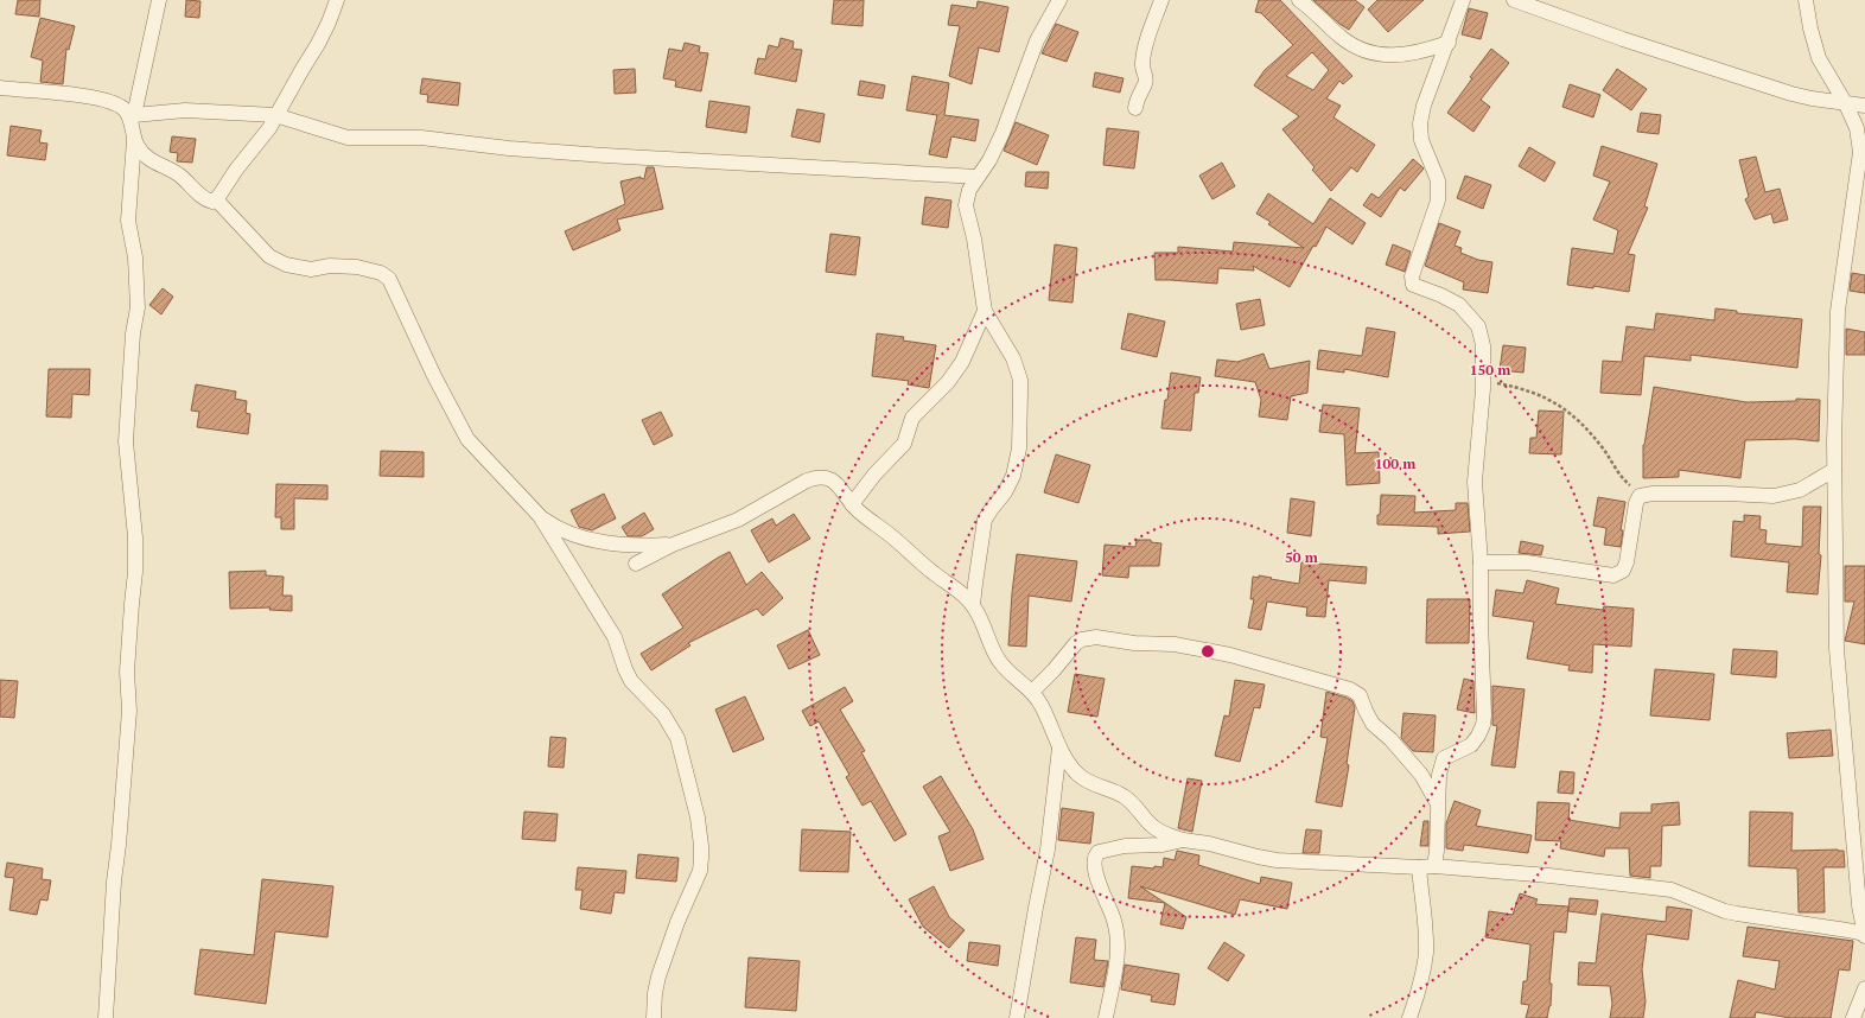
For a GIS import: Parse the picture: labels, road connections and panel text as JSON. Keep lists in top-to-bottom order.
{
  "rings": ["150 m", "100 m", "50 m"]
}
